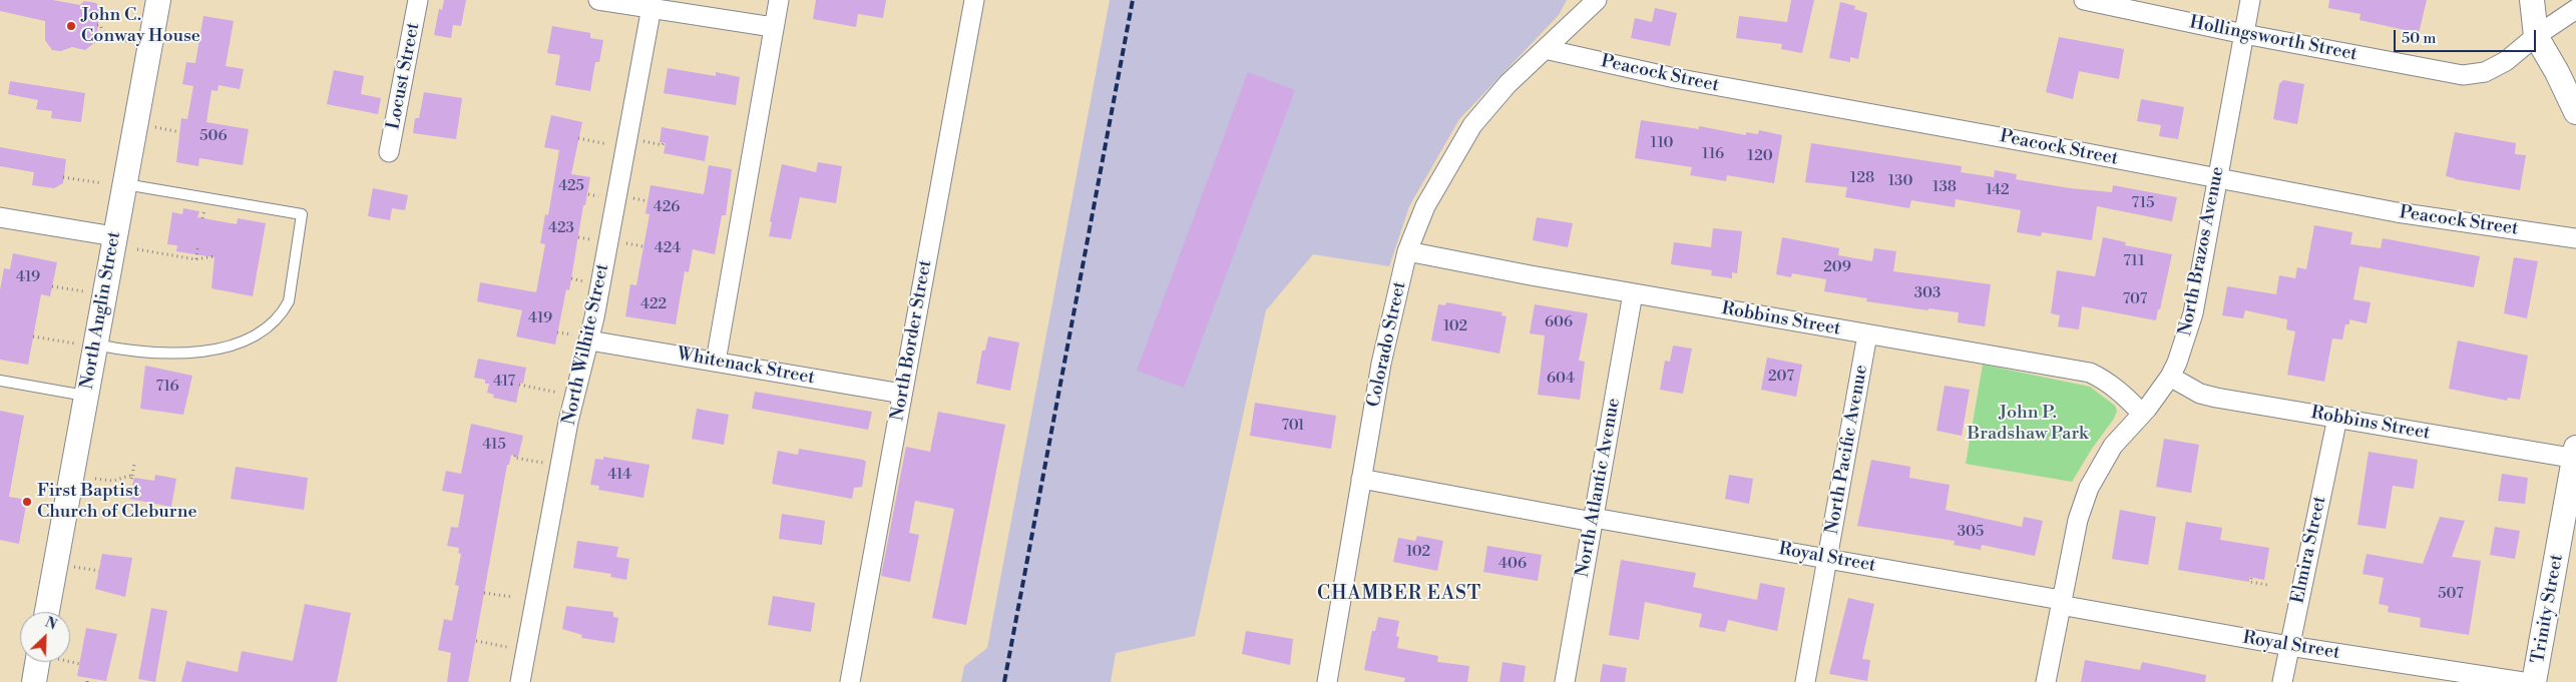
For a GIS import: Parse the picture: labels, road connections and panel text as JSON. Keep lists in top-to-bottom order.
{
  "streets": {
    "street": [
      "Hollingsworth Street",
      "Peacock Street",
      "Locust Street",
      "North Brazos Avenue",
      "North Anglin Street",
      "Robbins Street",
      "North Border Street",
      "North Wilhite Street",
      "Colorado Street",
      "Whitenack Street",
      "North Pacific Avenue",
      "North Atlantic Avenue",
      "Elmira Street",
      "Royal Street",
      "Trinity Street"
    ]
  },
  "crossings": [
    ["Hollingsworth Street", "North Brazos Avenue"],
    ["Peacock Street", "North Brazos Avenue"],
    ["Peacock Street", "Colorado Street"],
    ["North Brazos Avenue", "Robbins Street"],
    ["North Brazos Avenue", "Royal Street"],
    ["Robbins Street", "Colorado Street"],
    ["Robbins Street", "North Pacific Avenue"],
    ["Robbins Street", "North Atlantic Avenue"],
    ["Robbins Street", "Elmira Street"],
    ["Robbins Street", "Trinity Street"],
    ["North Border Street", "Whitenack Street"],
    ["North Wilhite Street", "Whitenack Street"],
    ["Colorado Street", "Royal Street"],
    ["North Pacific Avenue", "Royal Street"],
    ["North Atlantic Avenue", "Royal Street"],
    ["Elmira Street", "Royal Street"]
  ],
  "districts": ["CHAMBER EAST"],
  "parks": ["John P. Bradshaw Park"],
  "places": ["John C. Conway House", "First Baptist Church of Cleburne"],
  "house_numbers": [
    "506",
    "110",
    "116",
    "120",
    "128",
    "130",
    "425",
    "138",
    "142",
    "715",
    "426",
    "423",
    "424",
    "711",
    "209",
    "419",
    "303",
    "707",
    "422",
    "419",
    "606",
    "102",
    "207",
    "604",
    "417",
    "716",
    "701",
    "415",
    "414",
    "305",
    "102",
    "406",
    "507"
  ],
  "scale_bar": "50 m",
  "north": "top right"
}
